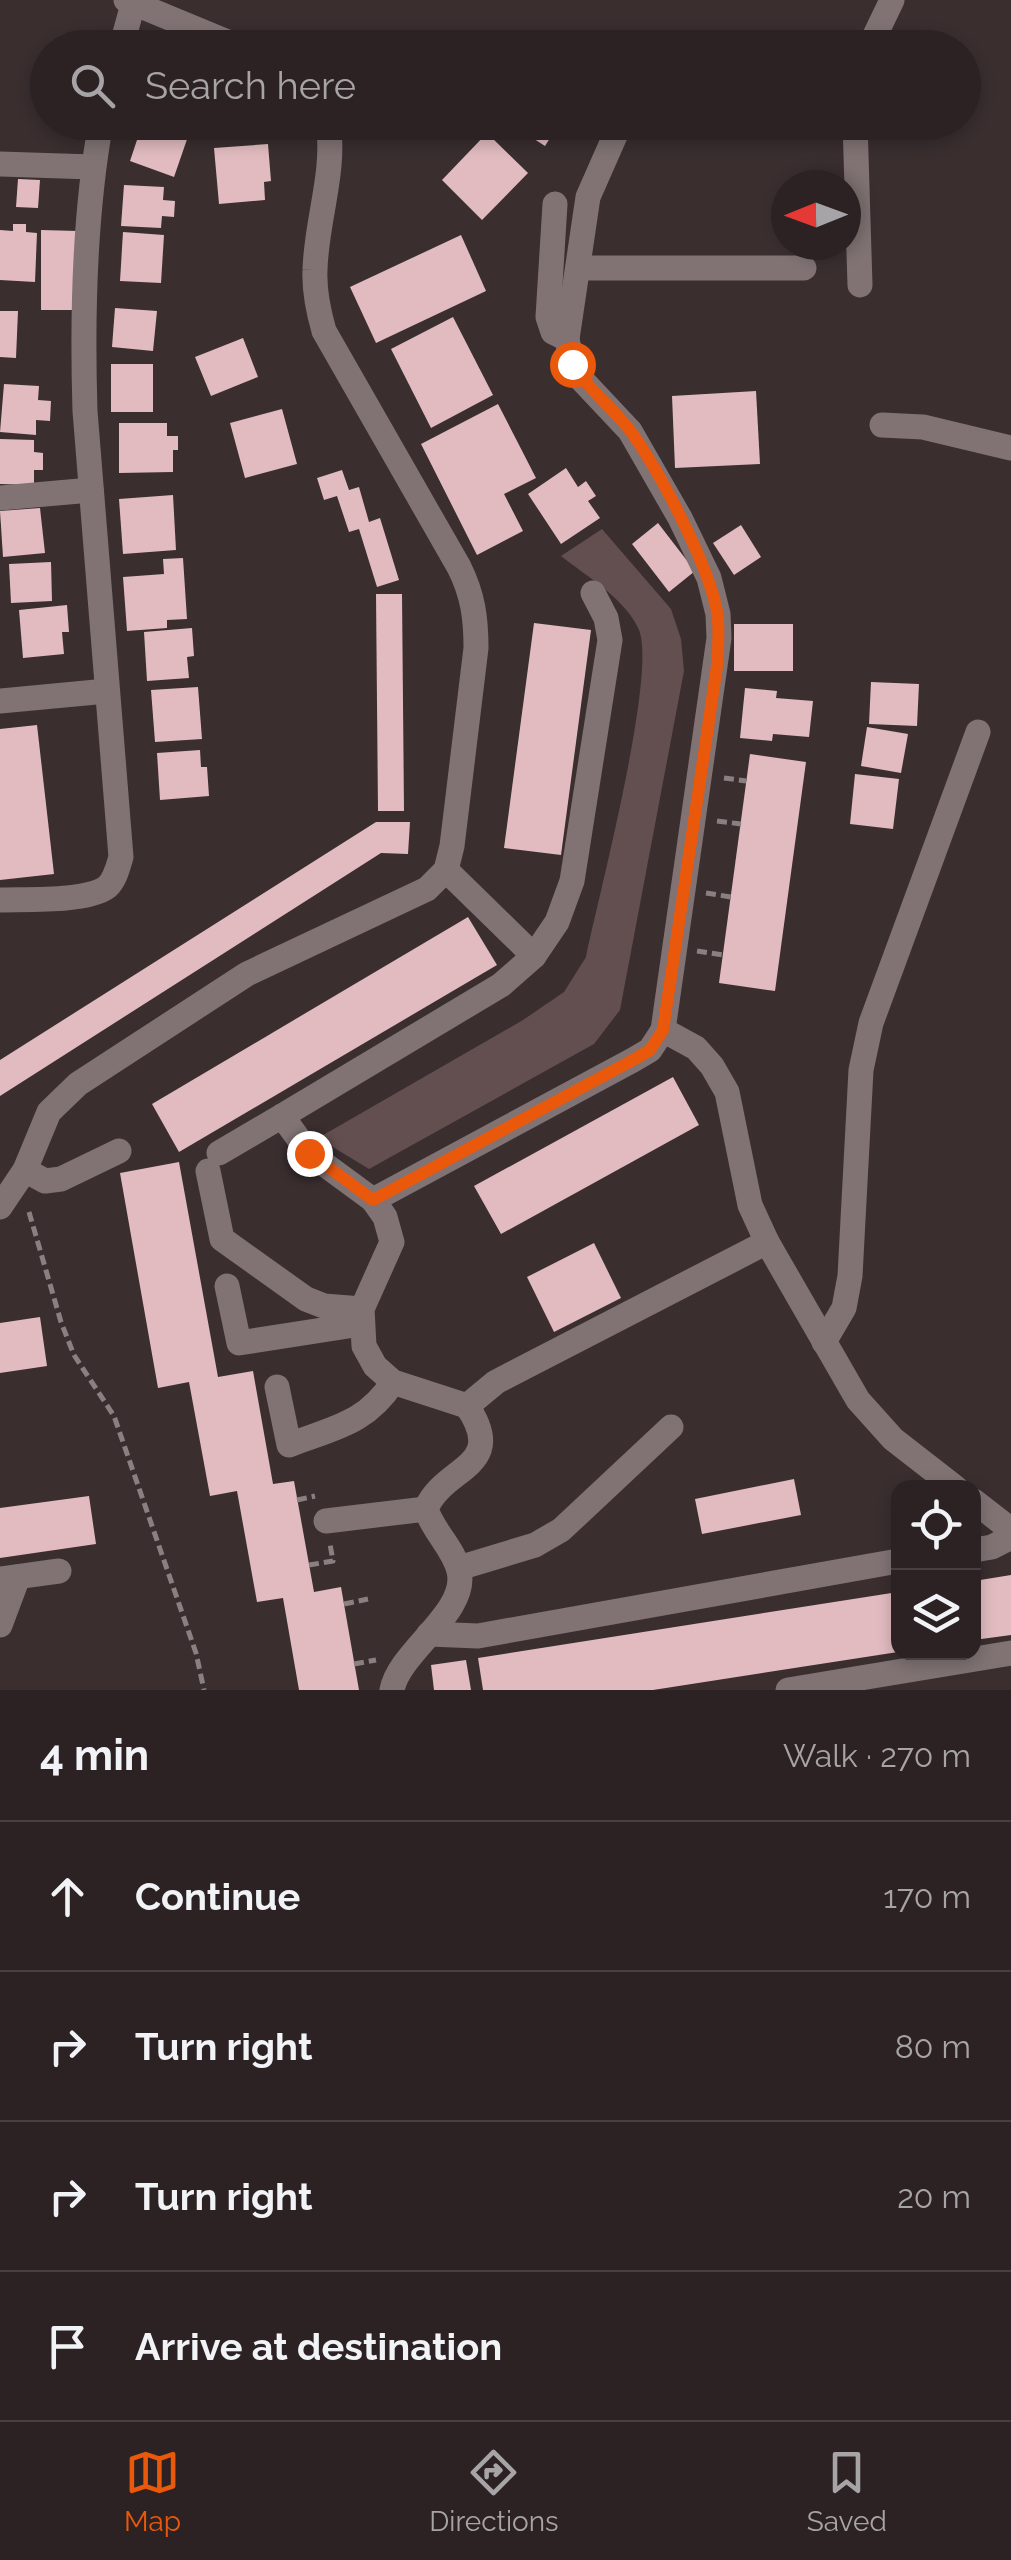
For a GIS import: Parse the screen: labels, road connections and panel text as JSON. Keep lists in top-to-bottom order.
{
  "north": "left",
  "page": {
    "search": "Search here",
    "heading": ["4 min", "Walk · 270 m"],
    "list": [
      ["Continue", "170 m"],
      ["Turn right", "80 m"],
      ["Turn right", "20 m"],
      "Arrive at destination"
    ],
    "nav": ["Map", "Directions", "Saved"]
  }
}
